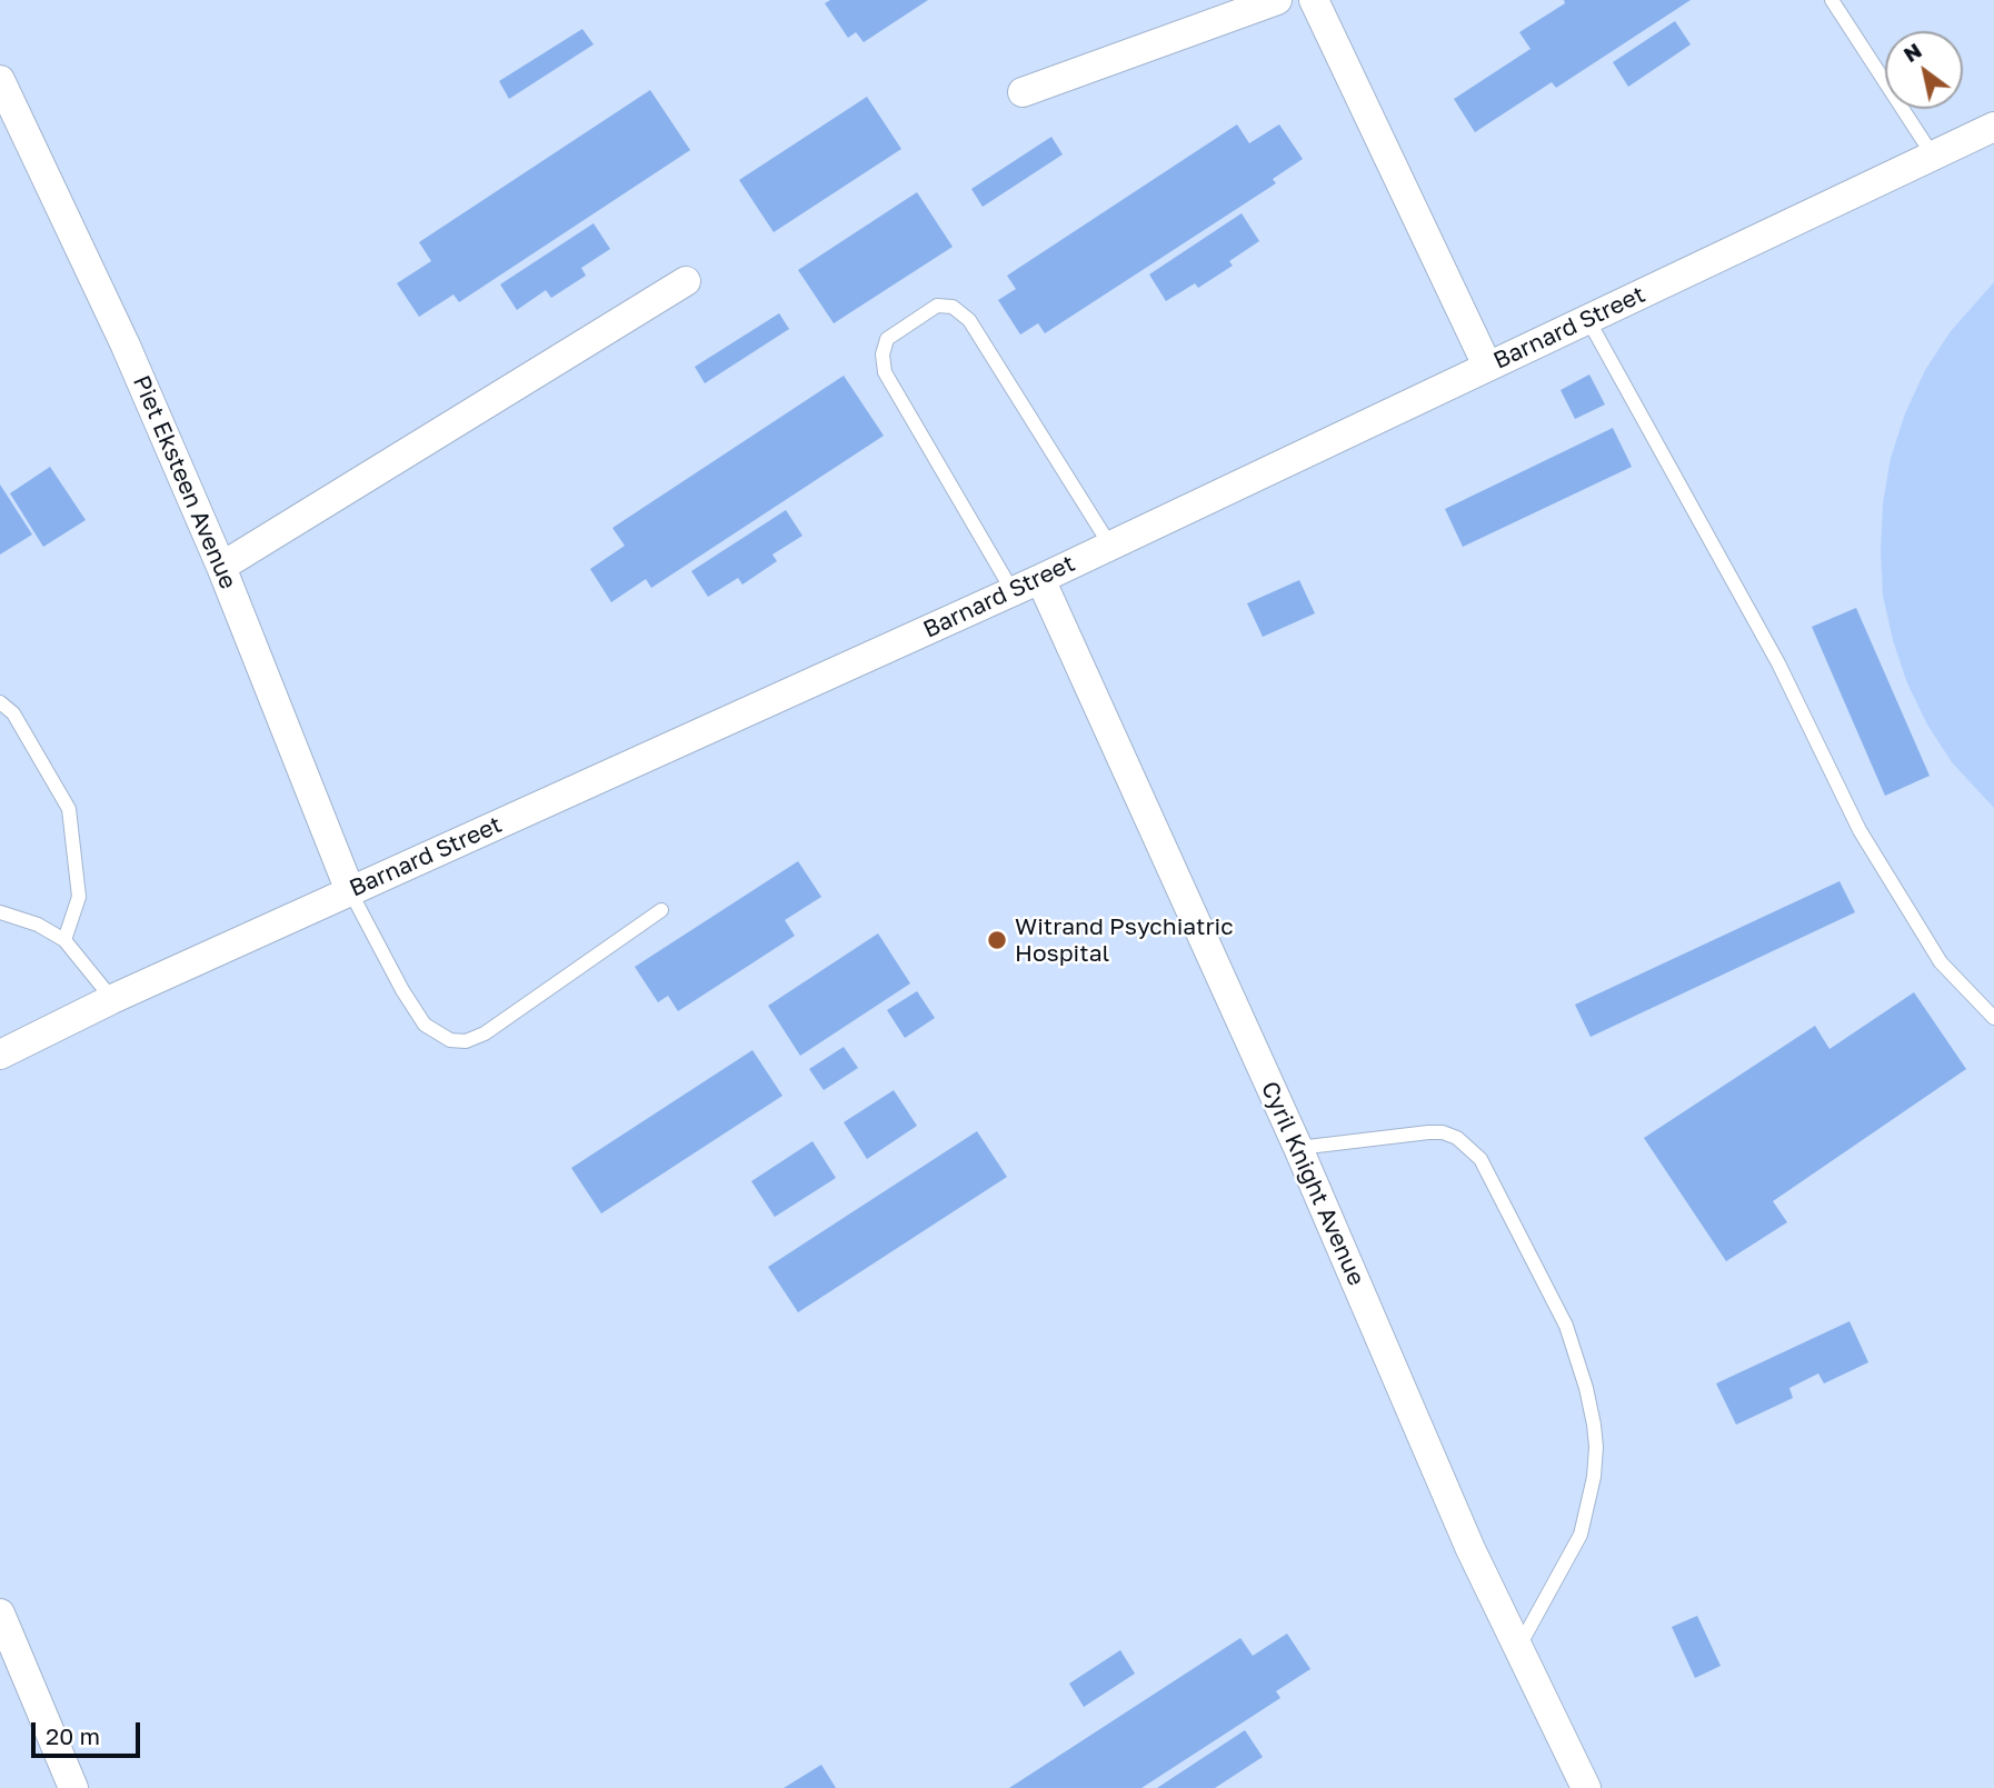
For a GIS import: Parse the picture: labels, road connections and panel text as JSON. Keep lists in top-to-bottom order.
{
  "streets": {
    "street": ["Barnard Street", "Piet Eksteen Avenue", "Cyril Knight Avenue"]
  },
  "crossings": [
    ["Barnard Street", "Piet Eksteen Avenue"],
    ["Barnard Street", "Cyril Knight Avenue"]
  ],
  "places": ["Witrand Psychiatric Hospital"],
  "scale_bar": "20 m",
  "north": "top left"
}
